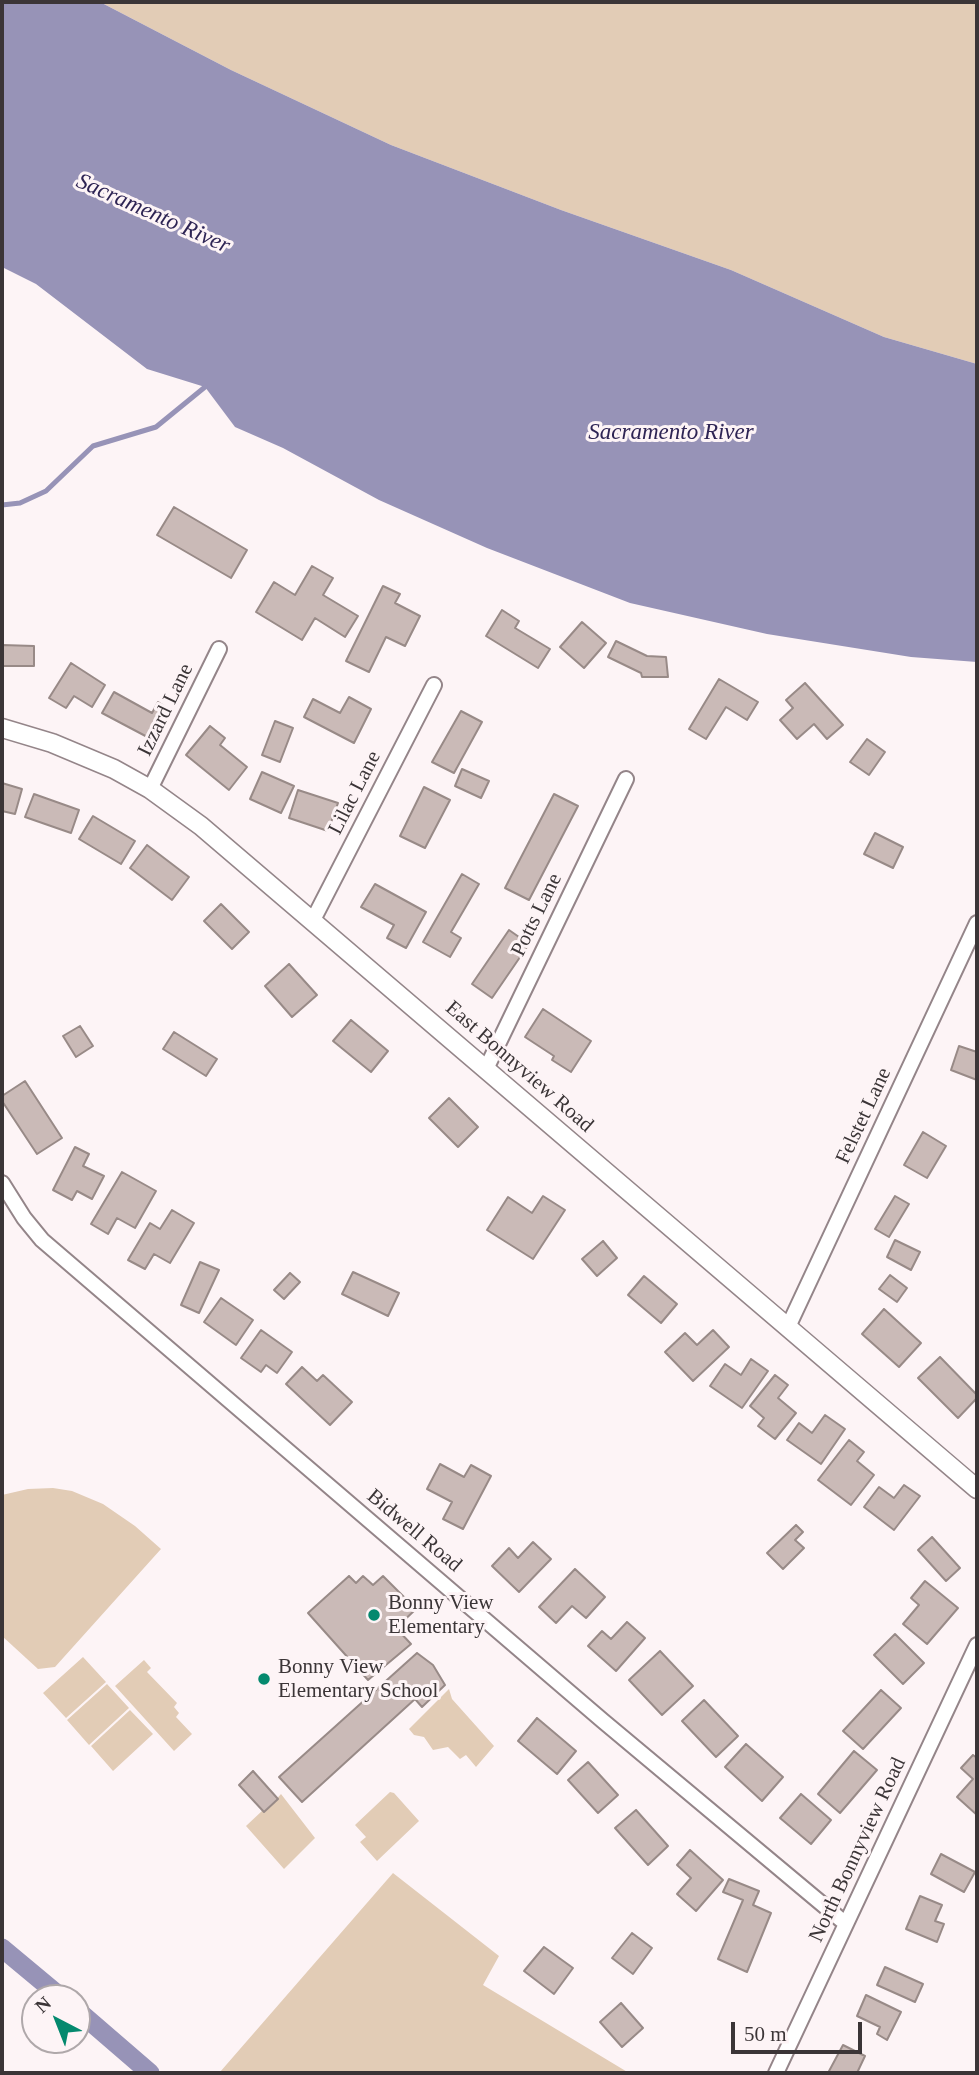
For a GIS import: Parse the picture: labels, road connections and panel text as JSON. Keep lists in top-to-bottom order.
{
  "streets": {
    "street": [
      "Izzard Lane",
      "Lilac Lane",
      "Potts Lane",
      "East Bonnyview Road",
      "Felstet Lane",
      "Bidwell Road",
      "North Bonnyview Road"
    ]
  },
  "crossings": [
    ["Izzard Lane", "East Bonnyview Road"],
    ["Lilac Lane", "East Bonnyview Road"],
    ["Potts Lane", "East Bonnyview Road"],
    ["East Bonnyview Road", "Felstet Lane"],
    ["Bidwell Road", "North Bonnyview Road"]
  ],
  "water": ["Sacramento River"],
  "places": ["Bonny View Elementary", "Bonny View Elementary School"],
  "scale_bar": "50 m",
  "north": "top left"
}
